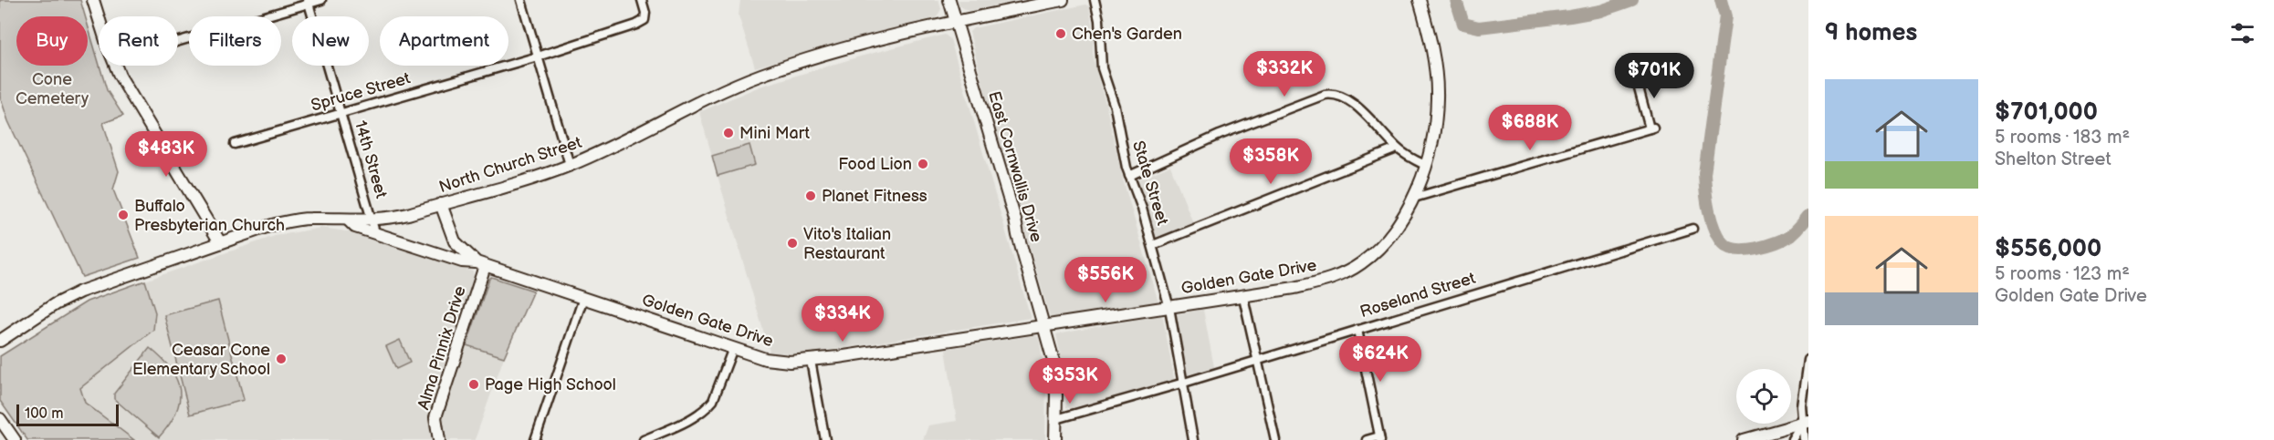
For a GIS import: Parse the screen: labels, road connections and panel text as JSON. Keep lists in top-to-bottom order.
{
  "streets": {
    "street": [
      "Spruce Street",
      "14th Street",
      "North Church Street",
      "East Cornwallis Drive",
      "State Street",
      "Golden Gate Drive",
      "Roseland Street",
      "Alma Pinnix Drive"
    ]
  },
  "crossings": [
    ["Spruce Street", "14th Street"],
    ["14th Street", "North Church Street"],
    ["14th Street", "Golden Gate Drive"],
    ["North Church Street", "East Cornwallis Drive"],
    ["North Church Street", "Golden Gate Drive"],
    ["East Cornwallis Drive", "Golden Gate Drive"],
    ["East Cornwallis Drive", "Roseland Street"],
    ["State Street", "Golden Gate Drive"],
    ["State Street", "Roseland Street"],
    ["Golden Gate Drive", "Alma Pinnix Drive"]
  ],
  "parks": ["Cone Cemetery"],
  "places": [
    "Chen's Garden",
    "Mini Mart",
    "Food Lion",
    "Planet Fitness",
    "Buffalo Presbyterian Church",
    "Vito's Italian Restaurant",
    "Ceasar Cone Elementary School",
    "Page High School"
  ],
  "scale_bar": "100 m",
  "page": {
    "heading": "9 homes",
    "chip": [
      "Buy",
      "Rent",
      "Filters",
      "New",
      "Apartment"
    ],
    "price": [
      "$332K",
      "$701K",
      "$688K",
      "$483K",
      "$358K",
      "$556K",
      "$334K",
      "$624K",
      "$353K"
    ],
    "list": [
      {
        "name": "$701,000",
        "note": "5 rooms · 183 m² · Shelton Street"
      },
      {
        "name": "$556,000",
        "note": "5 rooms · 123 m² · Golden Gate Drive"
      }
    ],
    "scale": "100 m"
  }
}
